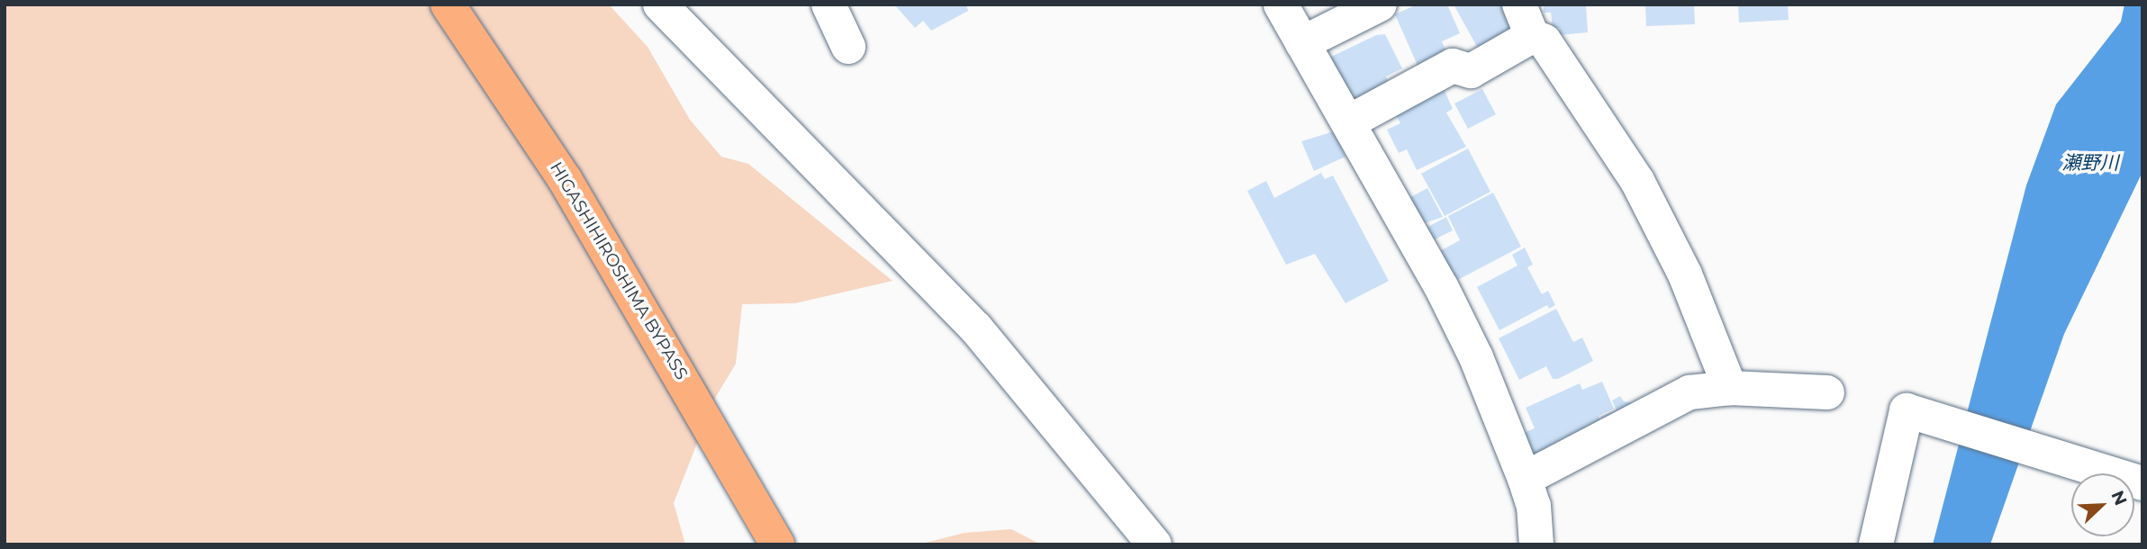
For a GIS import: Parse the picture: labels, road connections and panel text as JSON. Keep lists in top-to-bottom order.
{
  "streets": {
    "highway": ["HIGASHIHIROSHIMA BYPASS"]
  },
  "water": ["瀬野川"],
  "north": "top right"
}
